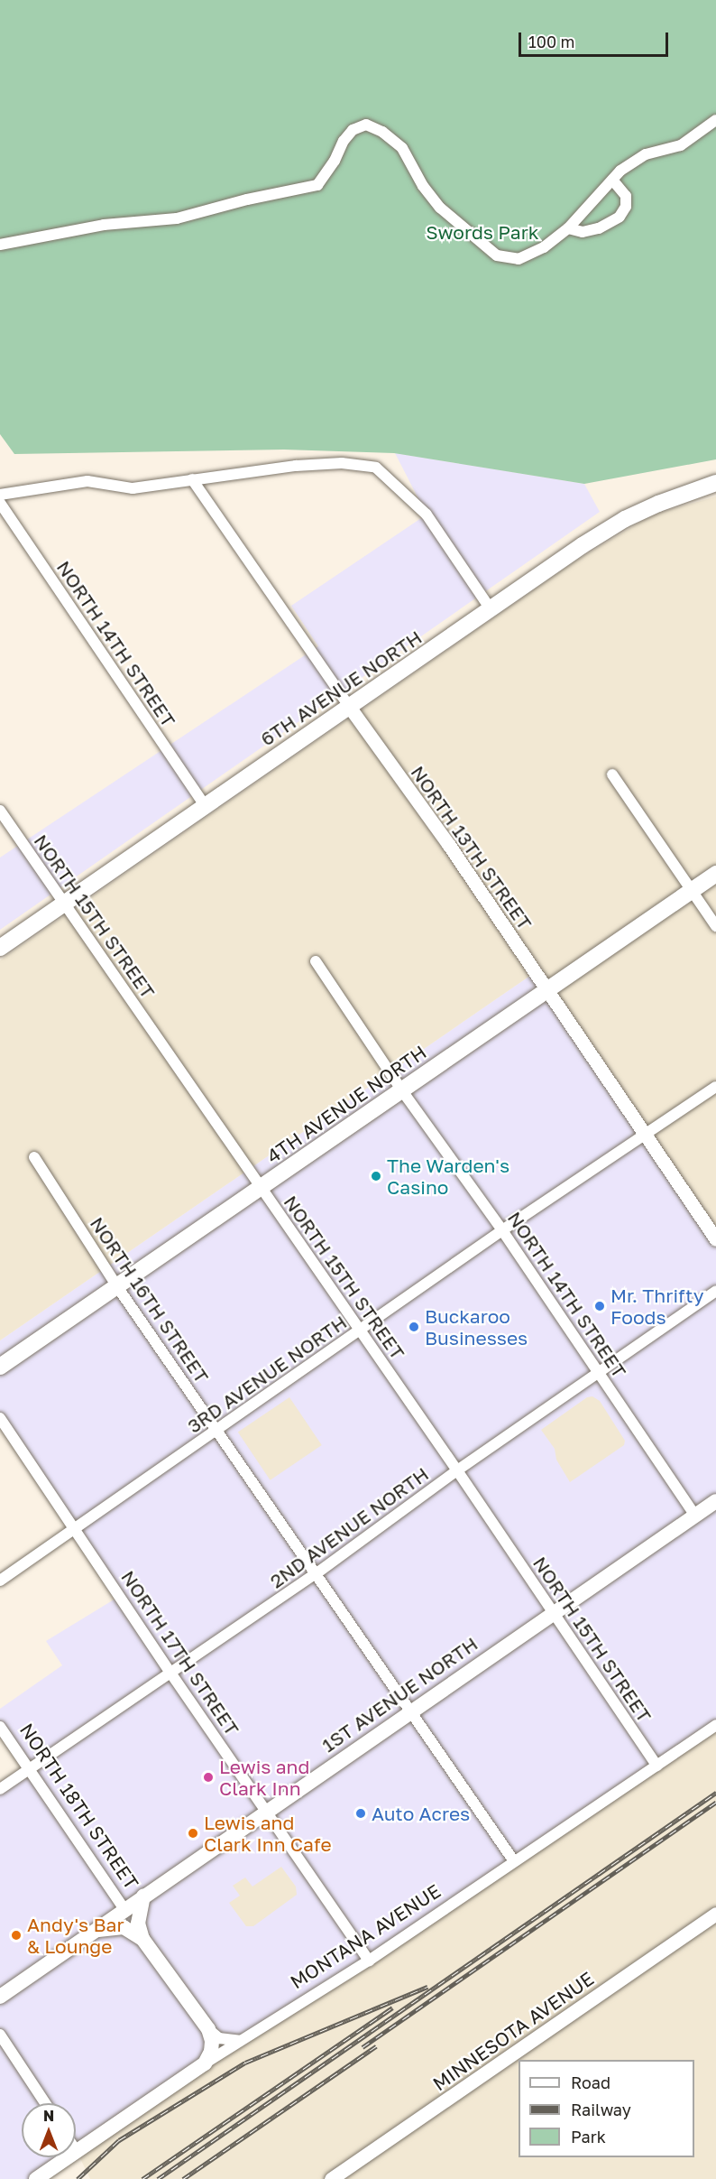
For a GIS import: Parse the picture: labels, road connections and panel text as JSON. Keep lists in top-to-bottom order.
{
  "streets": {
    "main road": [
      "6TH AVENUE NORTH",
      "4TH AVENUE NORTH",
      "1ST AVENUE NORTH",
      "NORTH 18TH STREET",
      "MONTANA AVENUE"
    ],
    "street": [
      "NORTH 14TH STREET",
      "NORTH 13TH STREET",
      "NORTH 15TH STREET",
      "NORTH 16TH STREET",
      "3RD AVENUE NORTH",
      "2ND AVENUE NORTH",
      "NORTH 17TH STREET",
      "MINNESOTA AVENUE"
    ]
  },
  "crossings": [
    ["NORTH 14TH STREET", "6TH AVENUE NORTH"],
    ["NORTH 14TH STREET", "4TH AVENUE NORTH"],
    ["NORTH 14TH STREET", "3RD AVENUE NORTH"],
    ["NORTH 14TH STREET", "2ND AVENUE NORTH"],
    ["NORTH 14TH STREET", "1ST AVENUE NORTH"],
    ["6TH AVENUE NORTH", "NORTH 13TH STREET"],
    ["6TH AVENUE NORTH", "NORTH 15TH STREET"],
    ["NORTH 13TH STREET", "4TH AVENUE NORTH"],
    ["NORTH 13TH STREET", "3RD AVENUE NORTH"],
    ["NORTH 15TH STREET", "4TH AVENUE NORTH"],
    ["NORTH 15TH STREET", "3RD AVENUE NORTH"],
    ["NORTH 15TH STREET", "2ND AVENUE NORTH"],
    ["NORTH 15TH STREET", "1ST AVENUE NORTH"],
    ["NORTH 15TH STREET", "MONTANA AVENUE"],
    ["4TH AVENUE NORTH", "NORTH 16TH STREET"],
    ["NORTH 16TH STREET", "3RD AVENUE NORTH"],
    ["NORTH 16TH STREET", "2ND AVENUE NORTH"],
    ["NORTH 16TH STREET", "1ST AVENUE NORTH"],
    ["NORTH 16TH STREET", "MONTANA AVENUE"],
    ["3RD AVENUE NORTH", "NORTH 17TH STREET"],
    ["2ND AVENUE NORTH", "NORTH 17TH STREET"],
    ["2ND AVENUE NORTH", "NORTH 18TH STREET"],
    ["NORTH 17TH STREET", "1ST AVENUE NORTH"],
    ["NORTH 17TH STREET", "MONTANA AVENUE"],
    ["1ST AVENUE NORTH", "NORTH 18TH STREET"]
  ],
  "parks": ["Swords Park"],
  "places": [
    "The Warden's Casino",
    "Mr. Thrifty Foods",
    "Buckaroo Businesses",
    "Lewis and Clark Inn",
    "Auto Acres",
    "Lewis and Clark Inn Cafe",
    "Andy's Bar & Lounge"
  ],
  "legend": ["Road", "Railway", "Park"],
  "scale_bar": "100 m",
  "north": "top"
}
